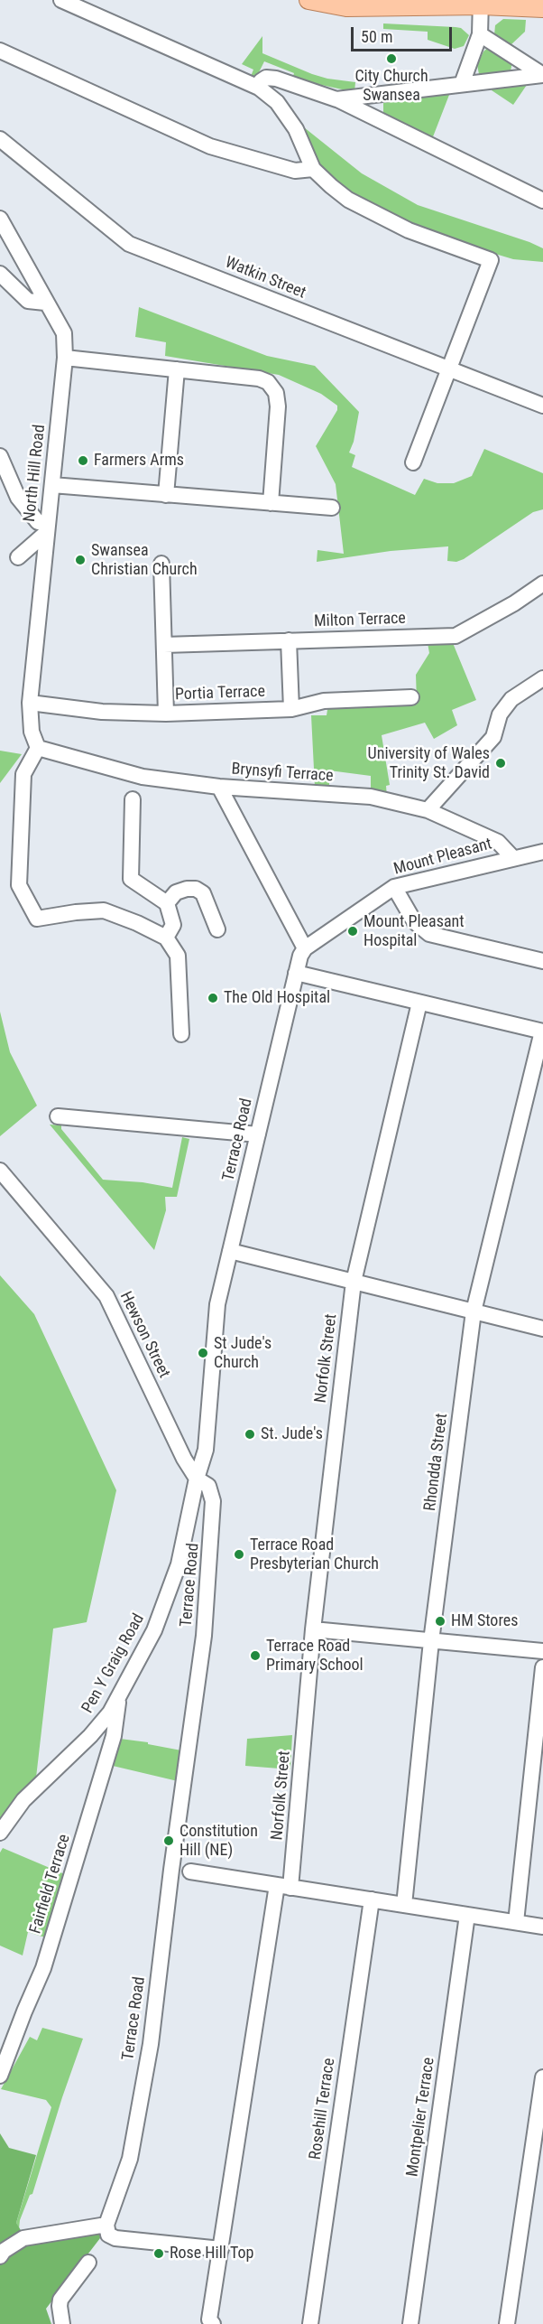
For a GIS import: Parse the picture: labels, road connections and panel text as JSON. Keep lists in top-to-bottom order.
{
  "streets": {
    "street": [
      "Watkin Street",
      "North Hill Road",
      "Milton Terrace",
      "Portia Terrace",
      "Brynsyfi Terrace",
      "Mount Pleasant",
      "Terrace Road",
      "Hewson Street",
      "Norfolk Street",
      "Rhondda Street",
      "Pen Y Graig Road",
      "Fairfield Terrace",
      "Rosehill Terrace",
      "Montpelier Terrace"
    ]
  },
  "crossings": [
    ["North Hill Road", "Portia Terrace"],
    ["North Hill Road", "Brynsyfi Terrace"],
    ["Brynsyfi Terrace", "Mount Pleasant"],
    ["Mount Pleasant", "Terrace Road"],
    ["Terrace Road", "Hewson Street"],
    ["Terrace Road", "Pen Y Graig Road"],
    ["Hewson Street", "Pen Y Graig Road"],
    ["Pen Y Graig Road", "Fairfield Terrace"]
  ],
  "places": [
    "City Church Swansea",
    "Farmers Arms",
    "Swansea Christian Church",
    "University of Wales Trinity St. David",
    "Mount Pleasant Hospital",
    "The Old Hospital",
    "St Jude's Church",
    "St. Jude's",
    "Terrace Road Presbyterian Church",
    "HM Stores",
    "Terrace Road Primary School",
    "Constitution Hill (NE)",
    "Rose Hill Top"
  ],
  "scale_bar": "50 m"
}
